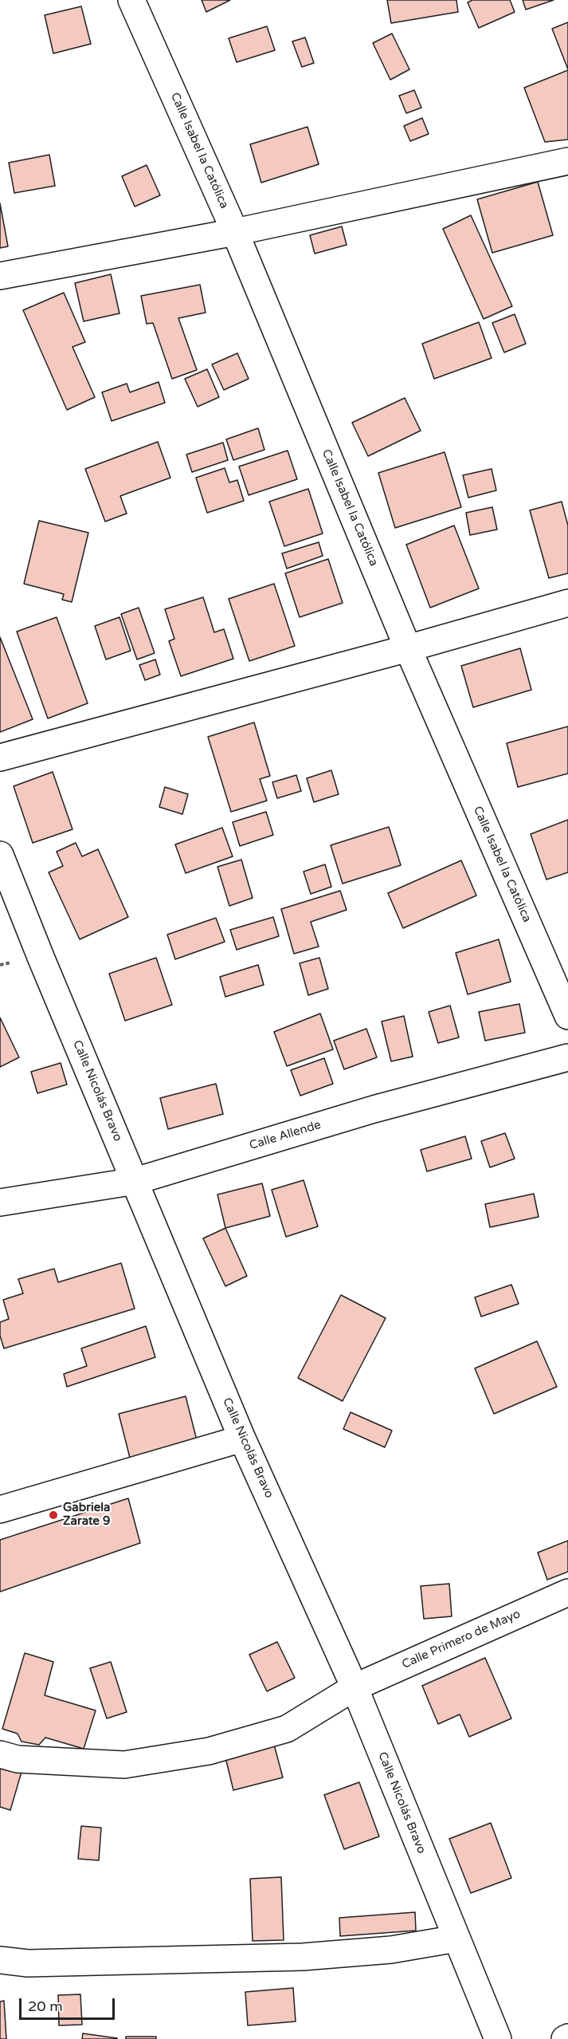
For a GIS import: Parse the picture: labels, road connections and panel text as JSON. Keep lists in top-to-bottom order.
{
  "streets": {
    "street": [
      "Calle Isabel la Católica",
      "Calle Nicolás Bravo",
      "Calle Allende",
      "Calle Primero de Mayo"
    ]
  },
  "crossings": [
    ["Calle Nicolás Bravo", "Calle Allende"],
    ["Calle Nicolás Bravo", "Calle Primero de Mayo"]
  ],
  "places": ["Gabriela Zarate 9"],
  "scale_bar": "20 m"
}
